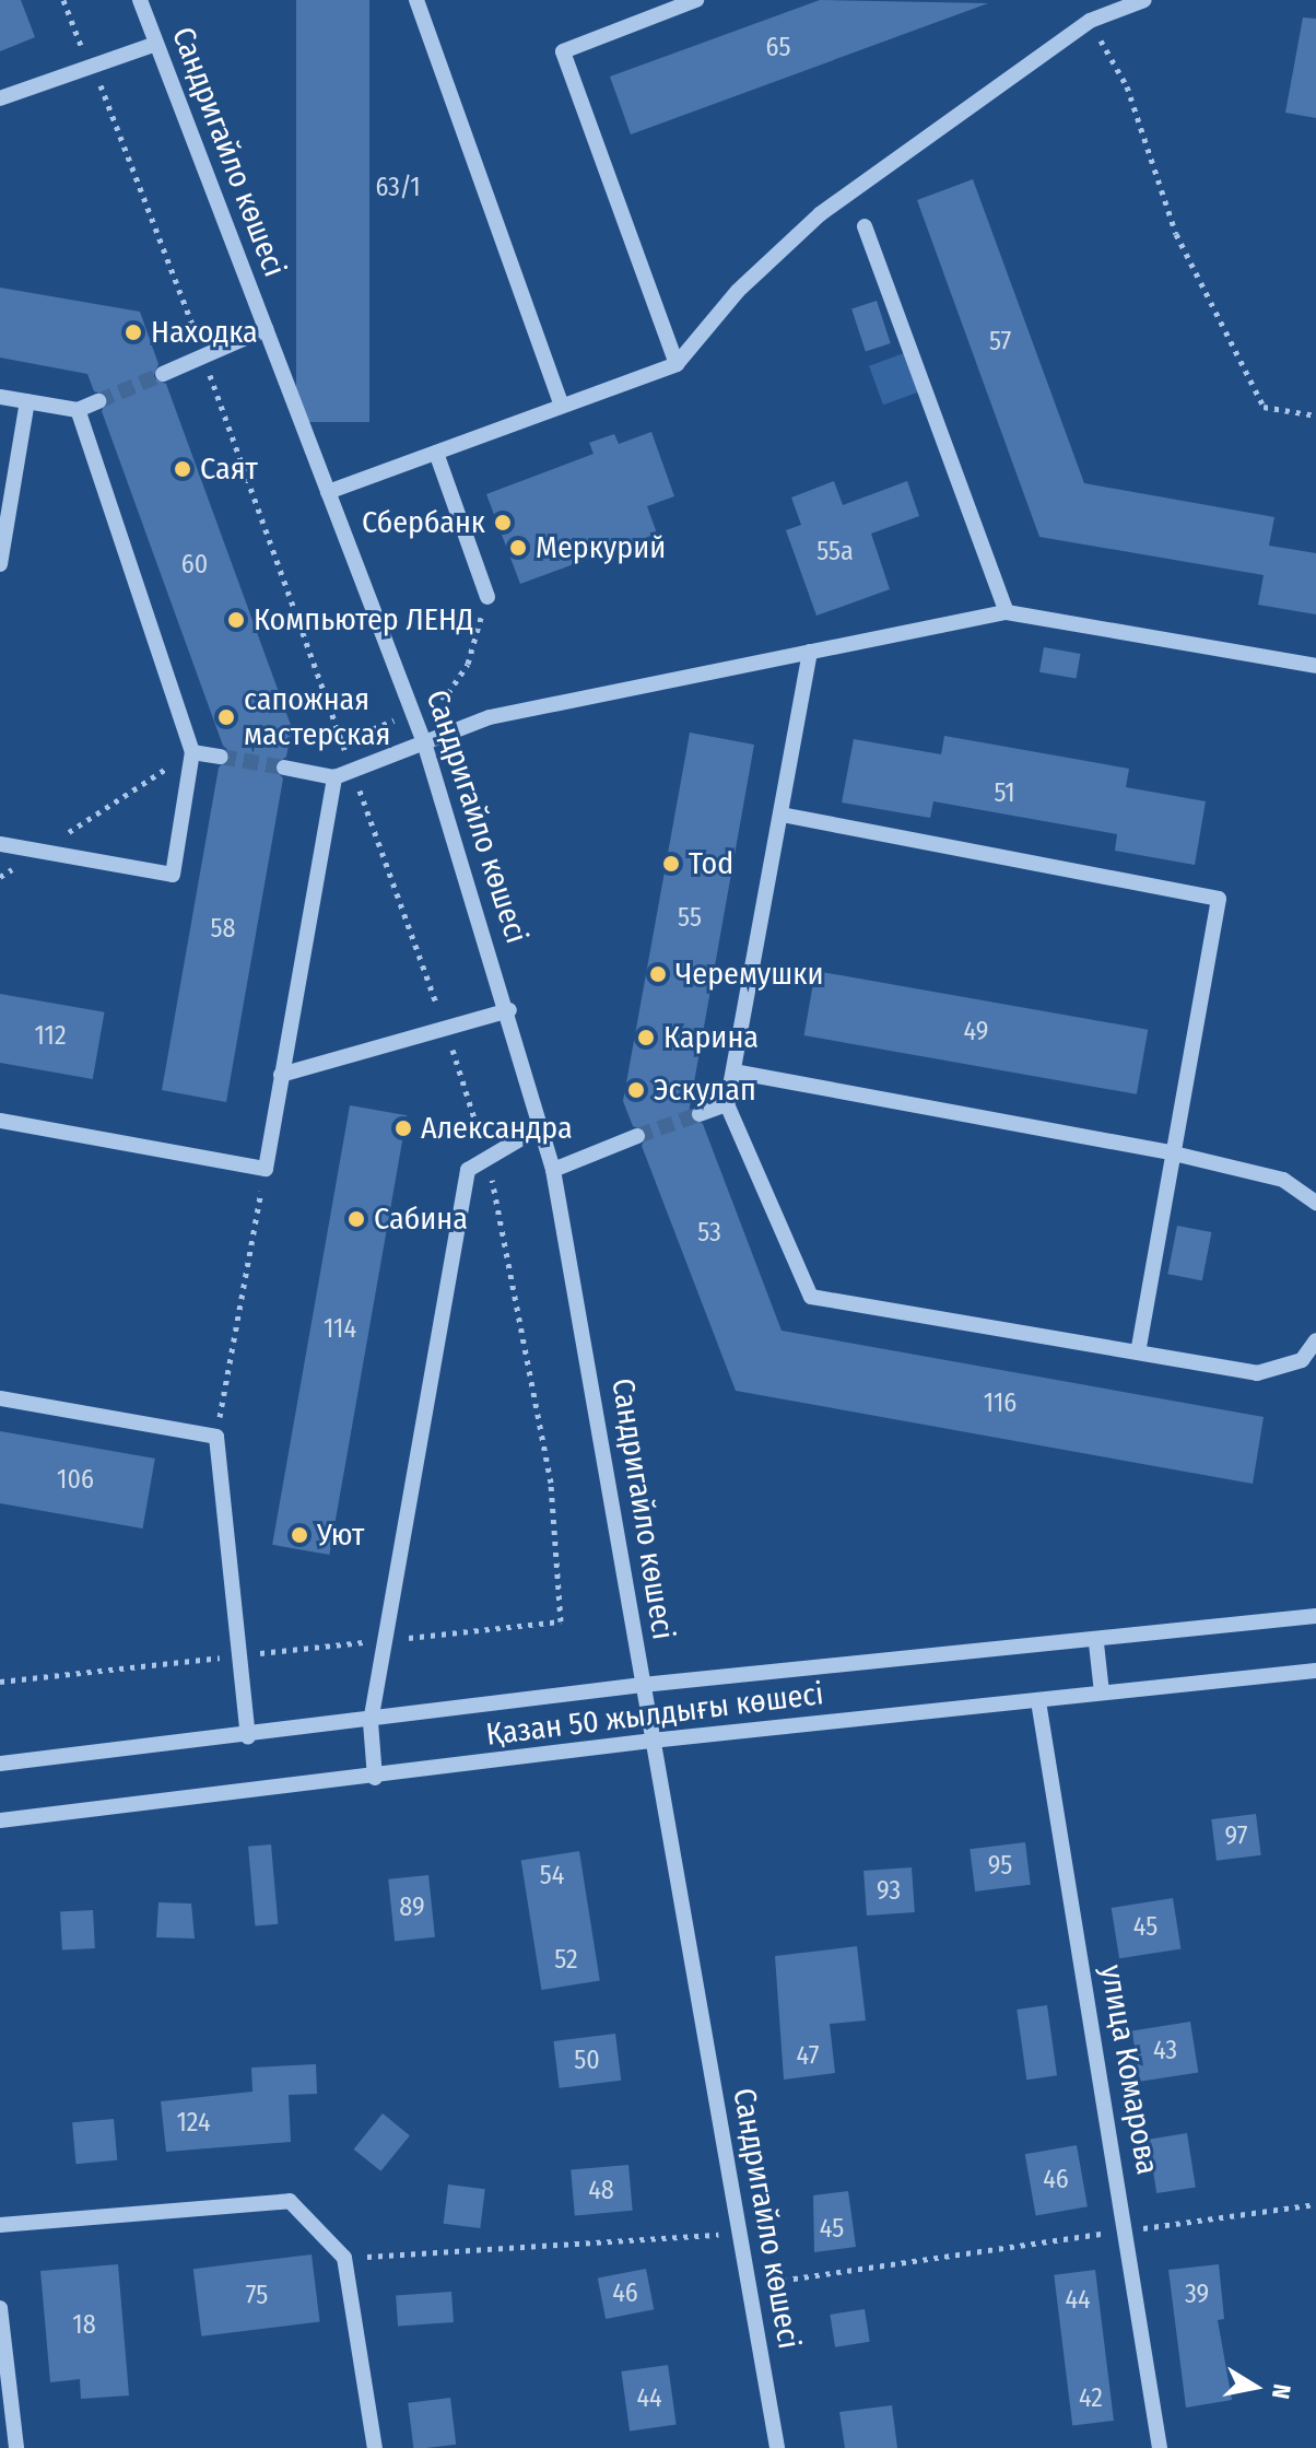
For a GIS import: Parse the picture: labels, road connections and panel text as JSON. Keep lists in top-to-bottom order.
{
  "streets": {
    "street": ["Сандригайло көшесі", "Қазан 50 жылдығы көшесі", "улица Комарова"]
  },
  "crossings": [
    ["Сандригайло көшесі", "Қазан 50 жылдығы көшесі"],
    ["Қазан 50 жылдығы көшесі", "улица Комарова"]
  ],
  "places": [
    "Находка",
    "Саят",
    "Сбербанк",
    "Меркурий",
    "Компьютер ЛЕНД",
    "сапожная мастерская",
    "Tod",
    "Черемушки",
    "Карина",
    "Эскулап",
    "Александра",
    "Сабина",
    "Уют"
  ],
  "house_numbers": [
    "65",
    "63/1",
    "57",
    "55а",
    "60",
    "51",
    "55",
    "58",
    "49",
    "112",
    "53",
    "114",
    "116",
    "106",
    "97",
    "95",
    "54",
    "93",
    "89",
    "45",
    "52",
    "43",
    "47",
    "50",
    "124",
    "46",
    "48",
    "45",
    "46",
    "39",
    "75",
    "44",
    "18",
    "44",
    "42"
  ],
  "north": "right"
}
